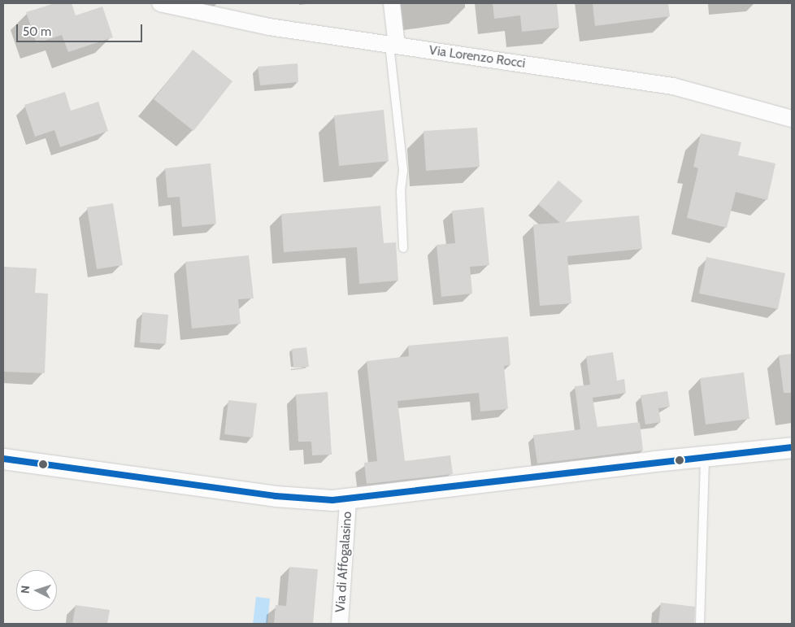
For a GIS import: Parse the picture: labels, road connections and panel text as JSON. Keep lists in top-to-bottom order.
{
  "streets": {
    "street": ["Via Lorenzo Rocci", "Via di Affogalasino"]
  },
  "scale_bar": "50 m",
  "north": "left"
}
